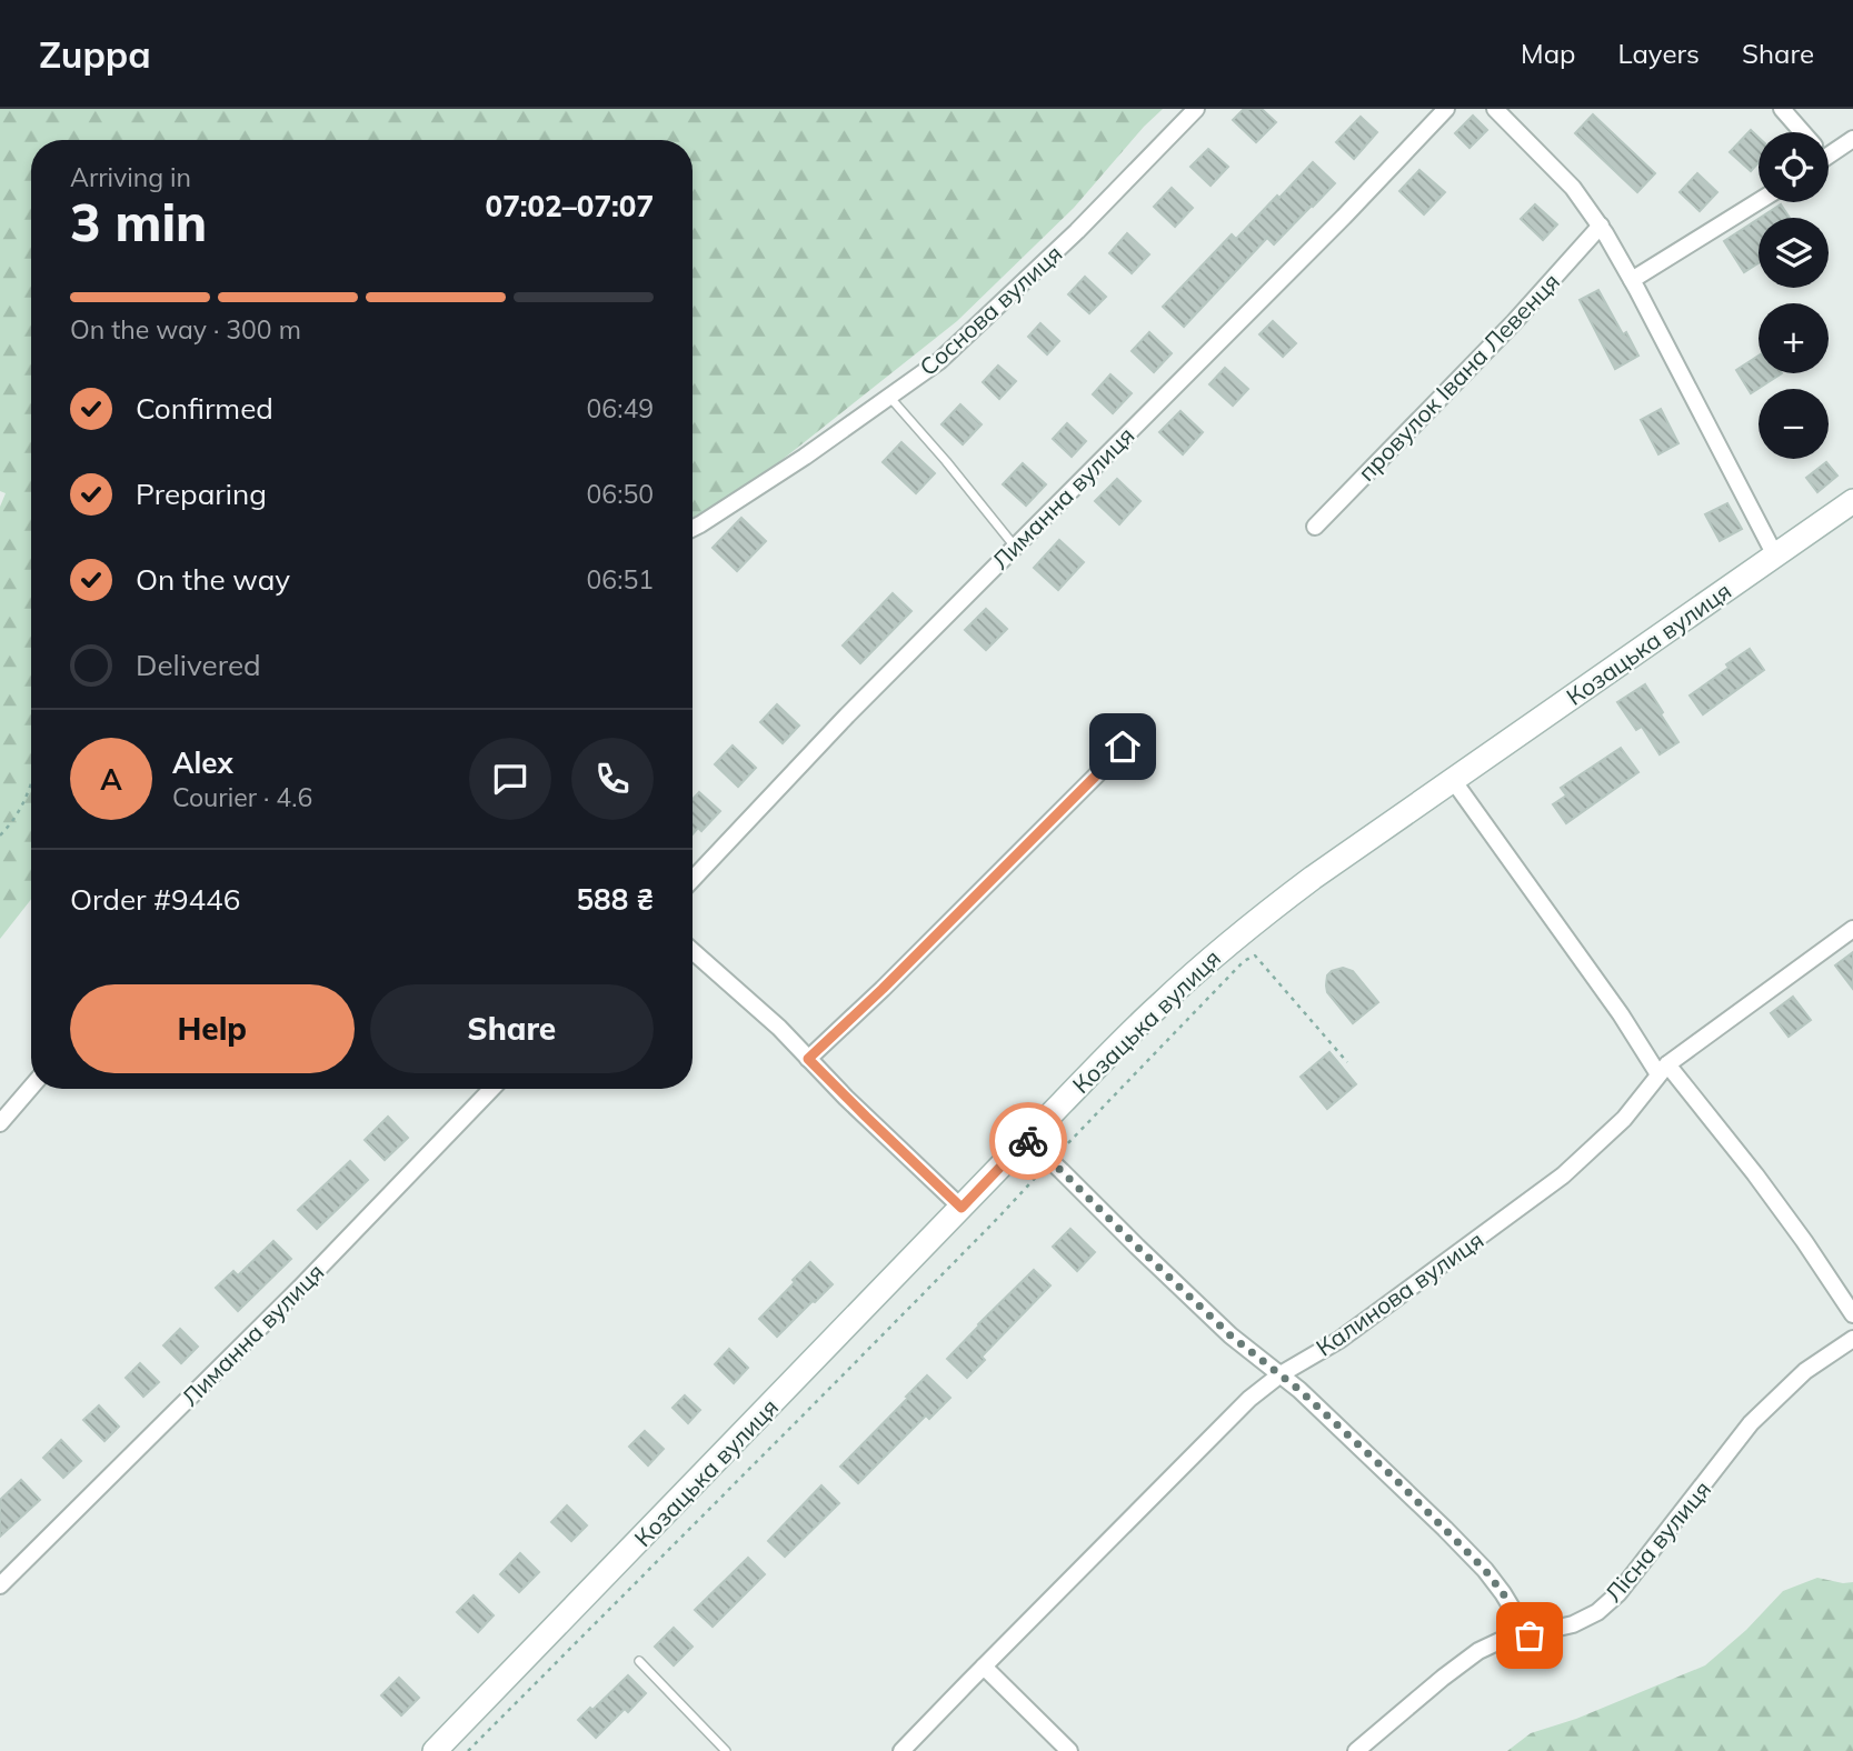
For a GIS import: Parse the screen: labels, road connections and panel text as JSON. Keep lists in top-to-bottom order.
{
  "streets": {
    "main road": ["Козацька вулиця"],
    "street": [
      "Соснова вулиця",
      "провулок Івана Левенця",
      "Лиманна вулиця",
      "Калинова вулиця",
      "Лісна вулиця"
    ]
  },
  "page": {
    "header": "Zuppa",
    "nav": ["Map", "Layers", "Share"],
    "map_buttons": ["+", "−"],
    "heading": ["3 min", "Arriving in", "07:02–07:07"],
    "panel": [
      "Alex",
      "Courier · 4.6",
      "Order #9446",
      "588 ₴"
    ],
    "bar": "On the way · 300 m",
    "list": [
      ["Confirmed", "06:49"],
      ["Preparing", "06:50"],
      ["On the way", "06:51"],
      "Delivered"
    ],
    "round": "A",
    "buttons": ["Help", "Share"]
  }
}
